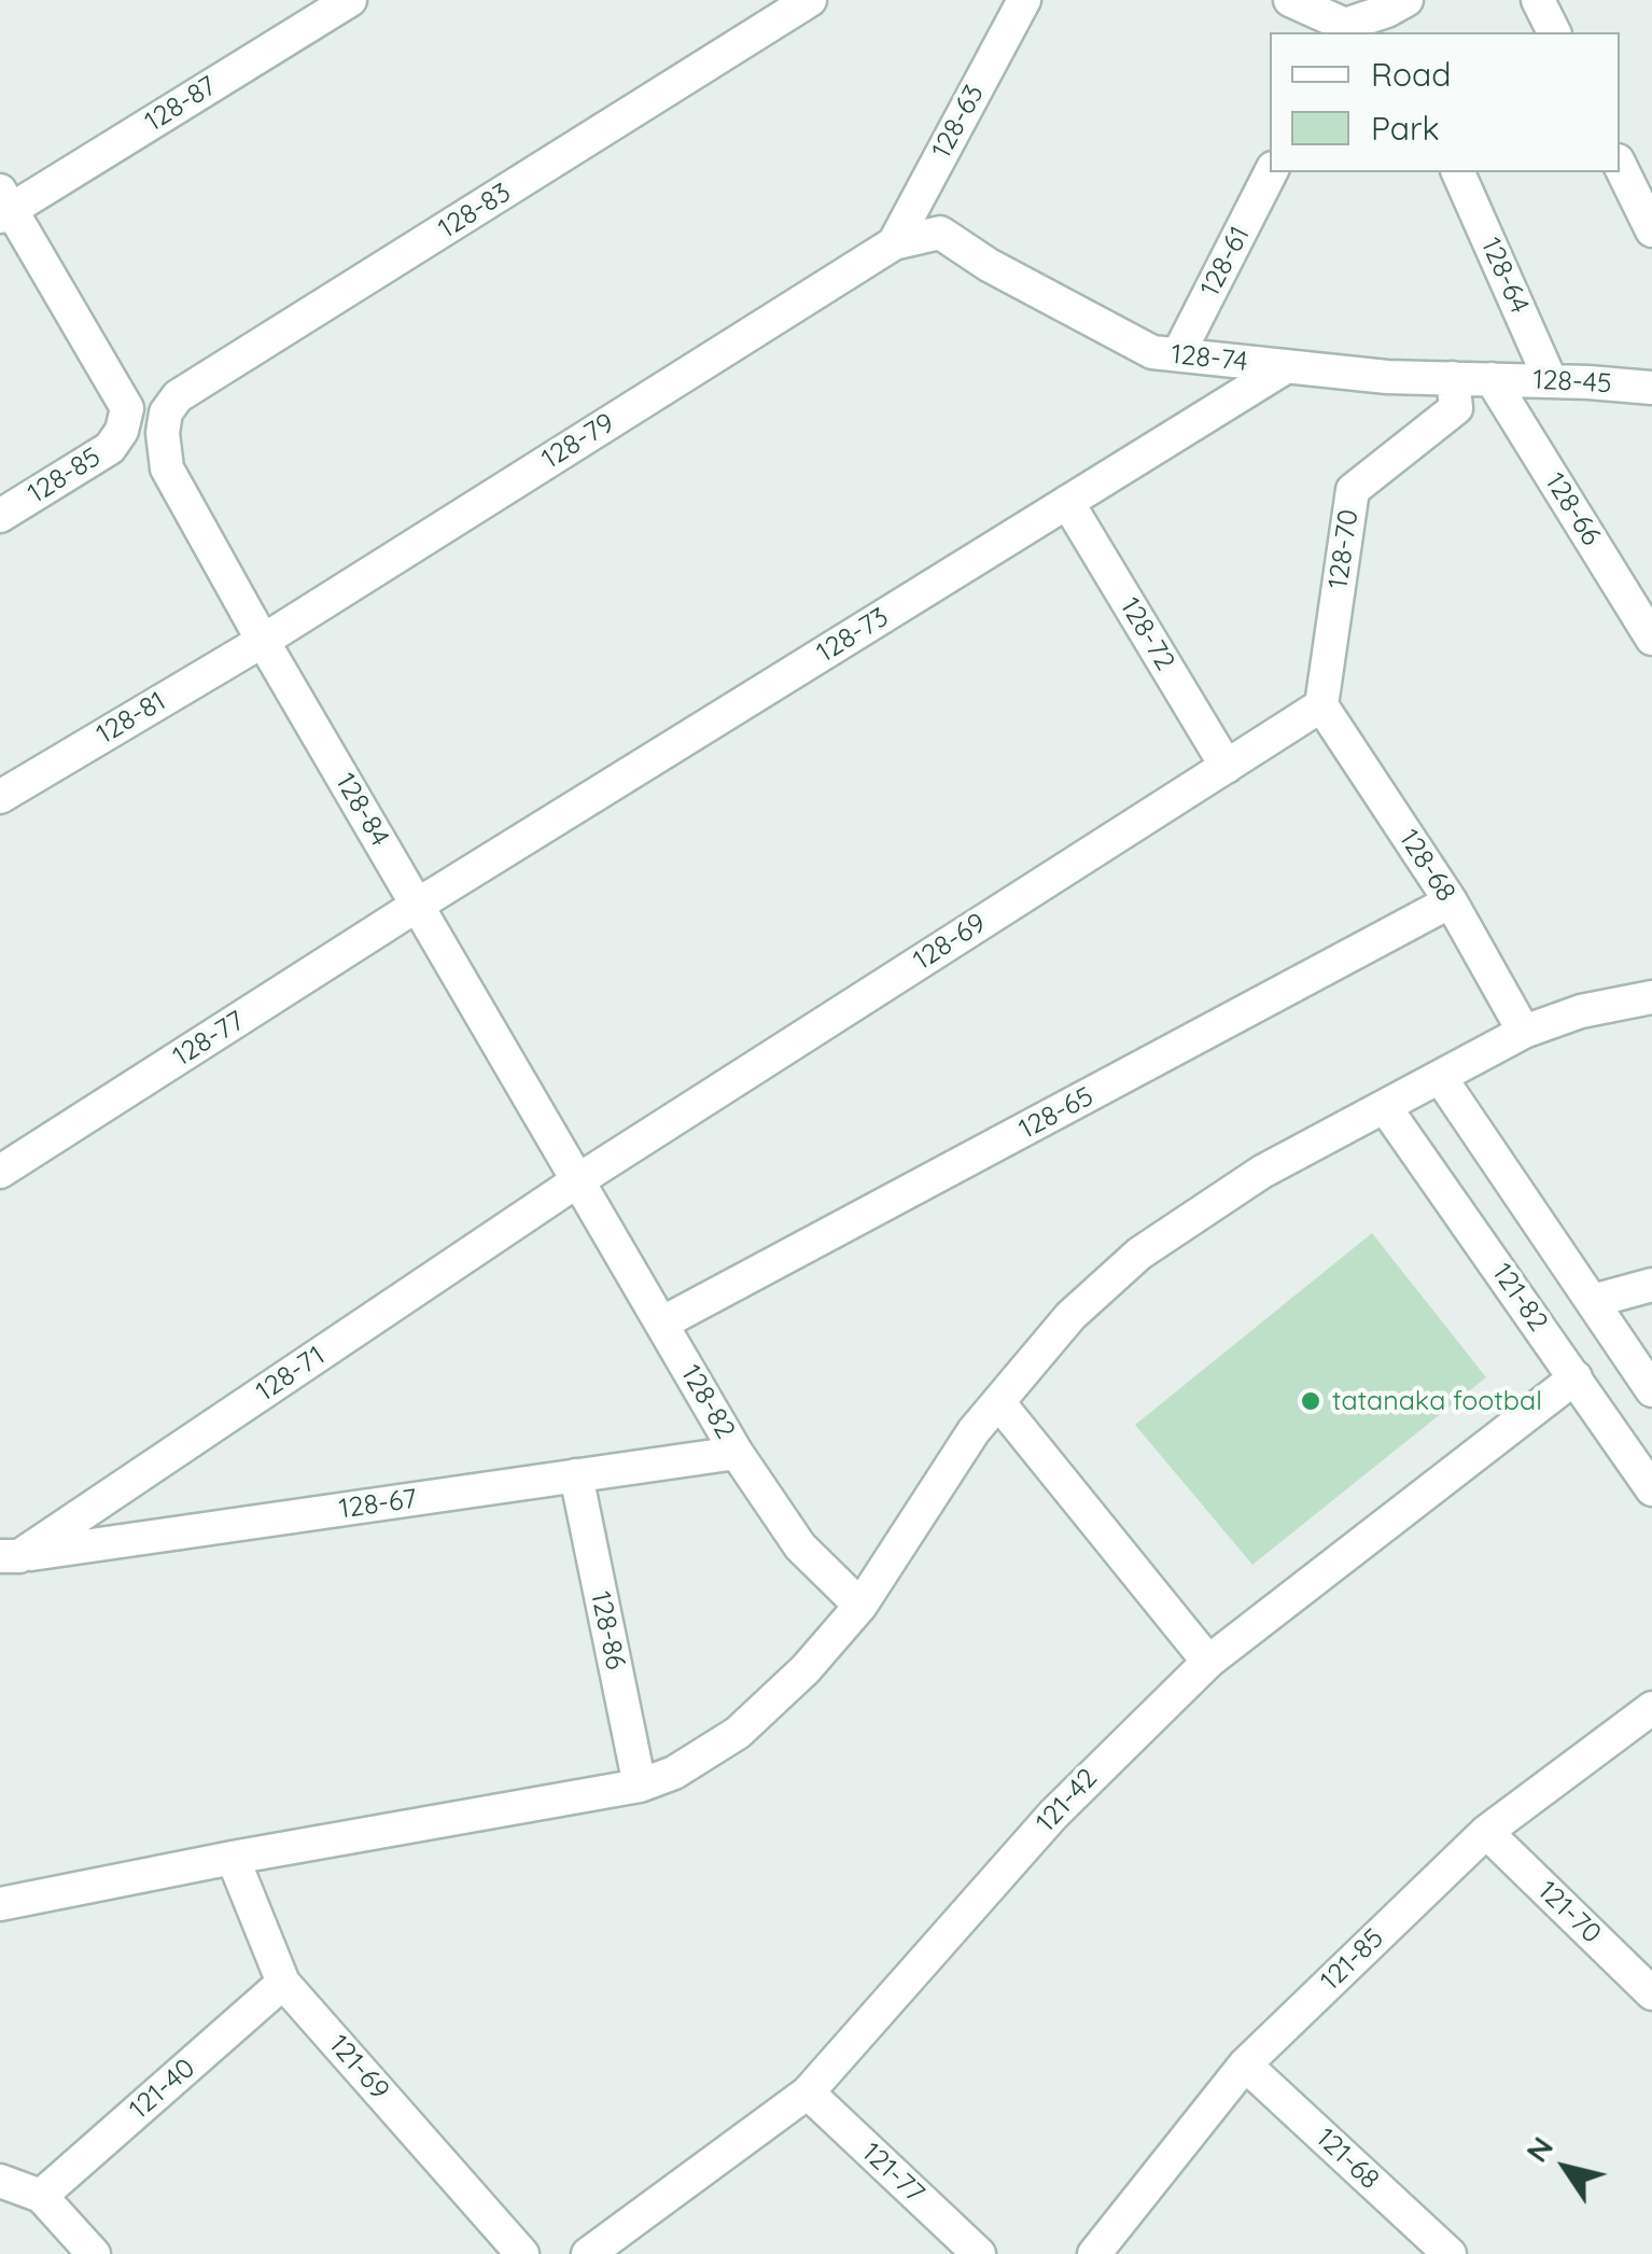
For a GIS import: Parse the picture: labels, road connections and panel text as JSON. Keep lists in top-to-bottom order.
{
  "streets": {
    "street": [
      "128-87",
      "128-63",
      "128-83",
      "128-61",
      "128-64",
      "128-74",
      "128-45",
      "128-79",
      "128-85",
      "128-66",
      "128-70",
      "128-72",
      "128-73",
      "128-81",
      "128-84",
      "128-68",
      "128-69",
      "128-77",
      "128-65",
      "121-82",
      "128-71",
      "128-82",
      "128-67",
      "128-86",
      "121-42",
      "121-70",
      "121-85",
      "121-69",
      "121-40",
      "121-68",
      "121-77"
    ]
  },
  "crossings": [
    ["128-87", "128-85"],
    ["128-63", "128-74"],
    ["128-63", "128-79"],
    ["128-83", "128-84"],
    ["128-61", "128-74"],
    ["128-64", "128-45"],
    ["128-74", "128-45"],
    ["128-74", "128-79"],
    ["128-74", "128-66"],
    ["128-74", "128-70"],
    ["128-74", "128-73"],
    ["128-45", "128-66"],
    ["128-79", "128-81"],
    ["128-79", "128-84"],
    ["128-70", "128-68"],
    ["128-70", "128-69"],
    ["128-72", "128-73"],
    ["128-72", "128-69"],
    ["128-73", "128-84"],
    ["128-73", "128-77"],
    ["128-81", "128-84"],
    ["128-84", "128-69"],
    ["128-84", "128-77"],
    ["128-84", "128-71"],
    ["128-84", "128-82"],
    ["128-68", "128-69"],
    ["128-68", "128-65"],
    ["128-69", "128-71"],
    ["128-69", "128-82"],
    ["128-65", "128-82"],
    ["121-82", "121-42"],
    ["128-71", "128-82"],
    ["128-71", "128-67"],
    ["128-82", "128-67"],
    ["128-67", "128-86"],
    ["121-42", "121-77"],
    ["121-70", "121-85"],
    ["121-85", "121-68"],
    ["121-69", "121-40"]
  ],
  "places": ["tatanaka footbal"],
  "legend": ["Road", "Park"],
  "north": "top left"
}
